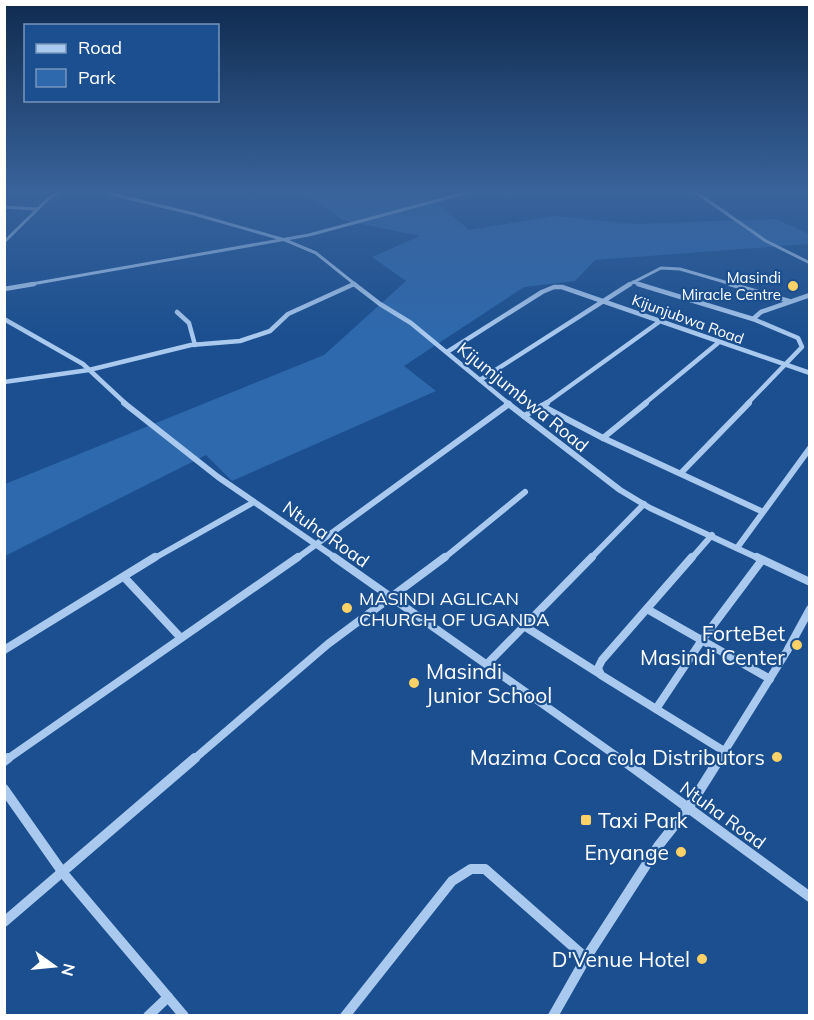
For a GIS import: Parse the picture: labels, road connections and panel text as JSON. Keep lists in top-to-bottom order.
{
  "streets": {
    "street": ["Kijunjubwa Road", "Kijumjumbwa Road", "Ntuha Road"]
  },
  "crossings": [
    ["Kijunjubwa Road", "Kijumjumbwa Road"]
  ],
  "places": {
    "other": [
      "Masindi Miracle Centre",
      "MASINDI AGLICAN CHURCH OF UGANDA",
      "ForteBet Masindi Center",
      "Masindi Junior School",
      "Mazima Coca cola Distributors",
      "Enyange",
      "D'Venue Hotel"
    ],
    "transit": ["Taxi Park"]
  },
  "legend": ["Road", "Park"],
  "north": "right"
}
